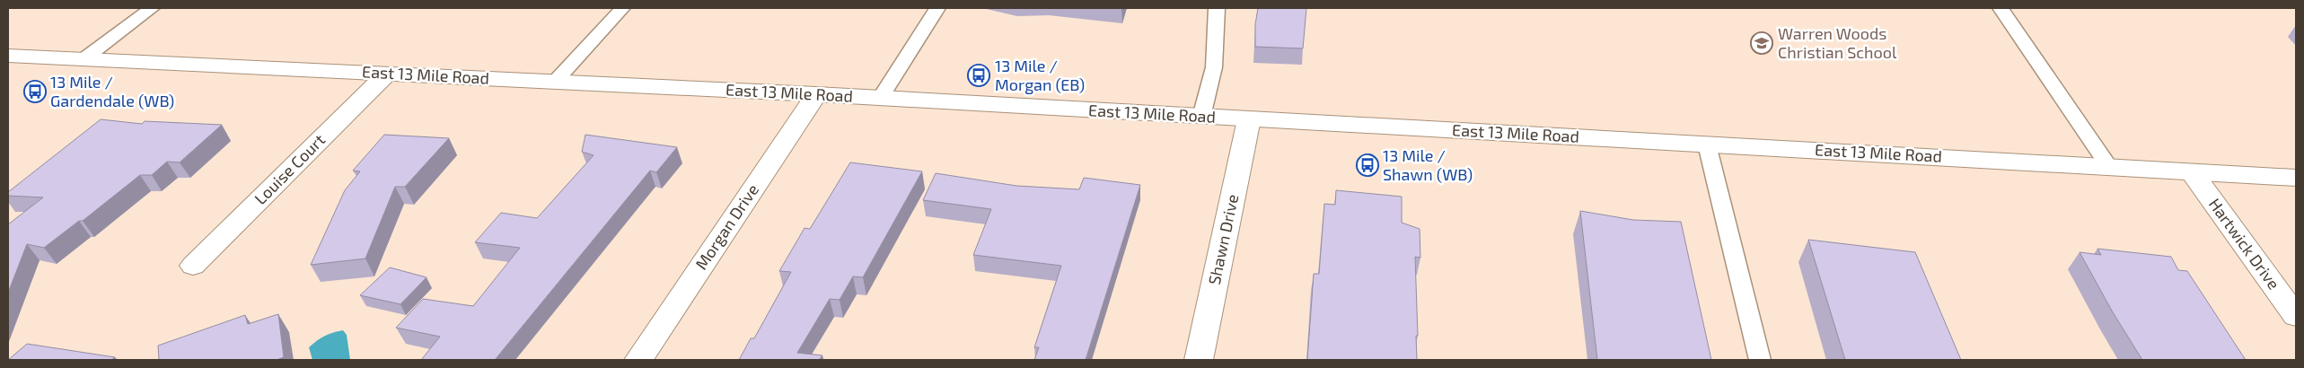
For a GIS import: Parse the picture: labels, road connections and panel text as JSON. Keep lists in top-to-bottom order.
{
  "streets": {
    "main road": [
      "East 13 Mile Road",
      "Louise Court",
      "Morgan Drive",
      "Shawn Drive",
      "Hartwick Drive"
    ]
  },
  "crossings": [
    ["East 13 Mile Road", "Louise Court"],
    ["East 13 Mile Road", "Morgan Drive"],
    ["East 13 Mile Road", "Shawn Drive"],
    ["East 13 Mile Road", "Hartwick Drive"]
  ],
  "places": {
    "school or university": ["Warren Woods Christian School"],
    "bus stop": ["13 Mile / Morgan (EB)", "13 Mile / Gardendale (WB)", "13 Mile / Shawn (WB)"]
  }
}
